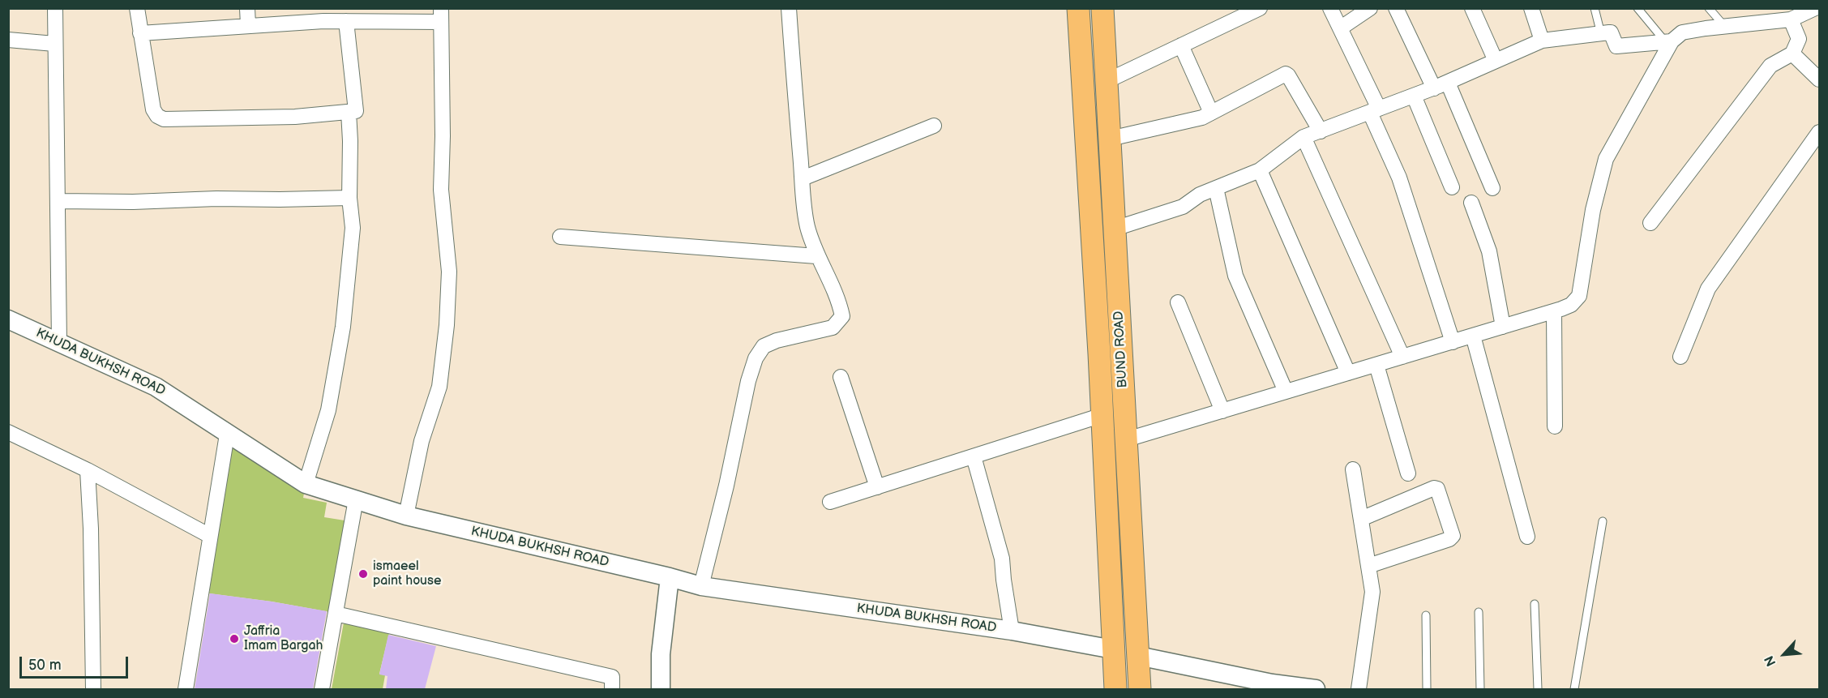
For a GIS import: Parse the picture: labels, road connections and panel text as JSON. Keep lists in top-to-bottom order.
{
  "streets": {
    "main road": ["BUND ROAD"],
    "street": ["KHUDA BUKHSH ROAD"]
  },
  "crossings": [
    ["BUND ROAD", "KHUDA BUKHSH ROAD"]
  ],
  "places": ["ismaeel paint house", "Jaffria Imam Bargah"],
  "scale_bar": "50 m",
  "north": "bottom left"
}
